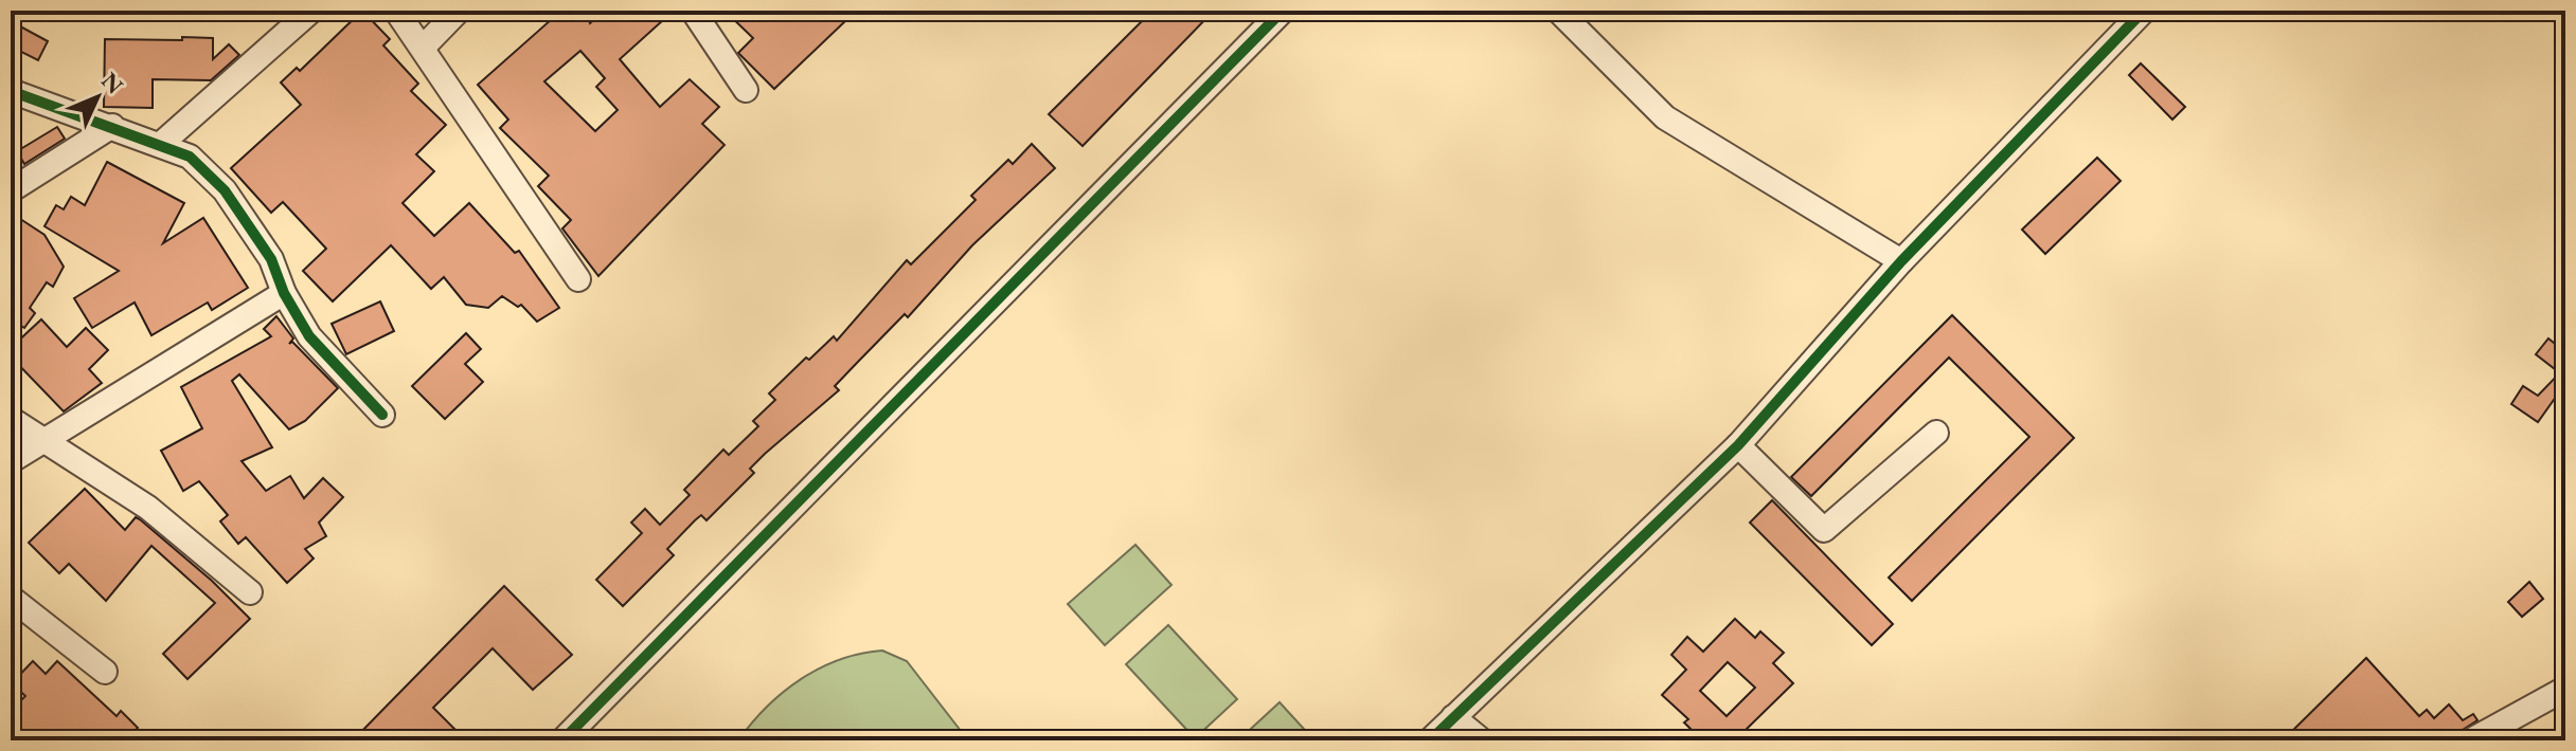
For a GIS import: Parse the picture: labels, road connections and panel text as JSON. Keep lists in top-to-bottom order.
{
  "north": "top right"
}
